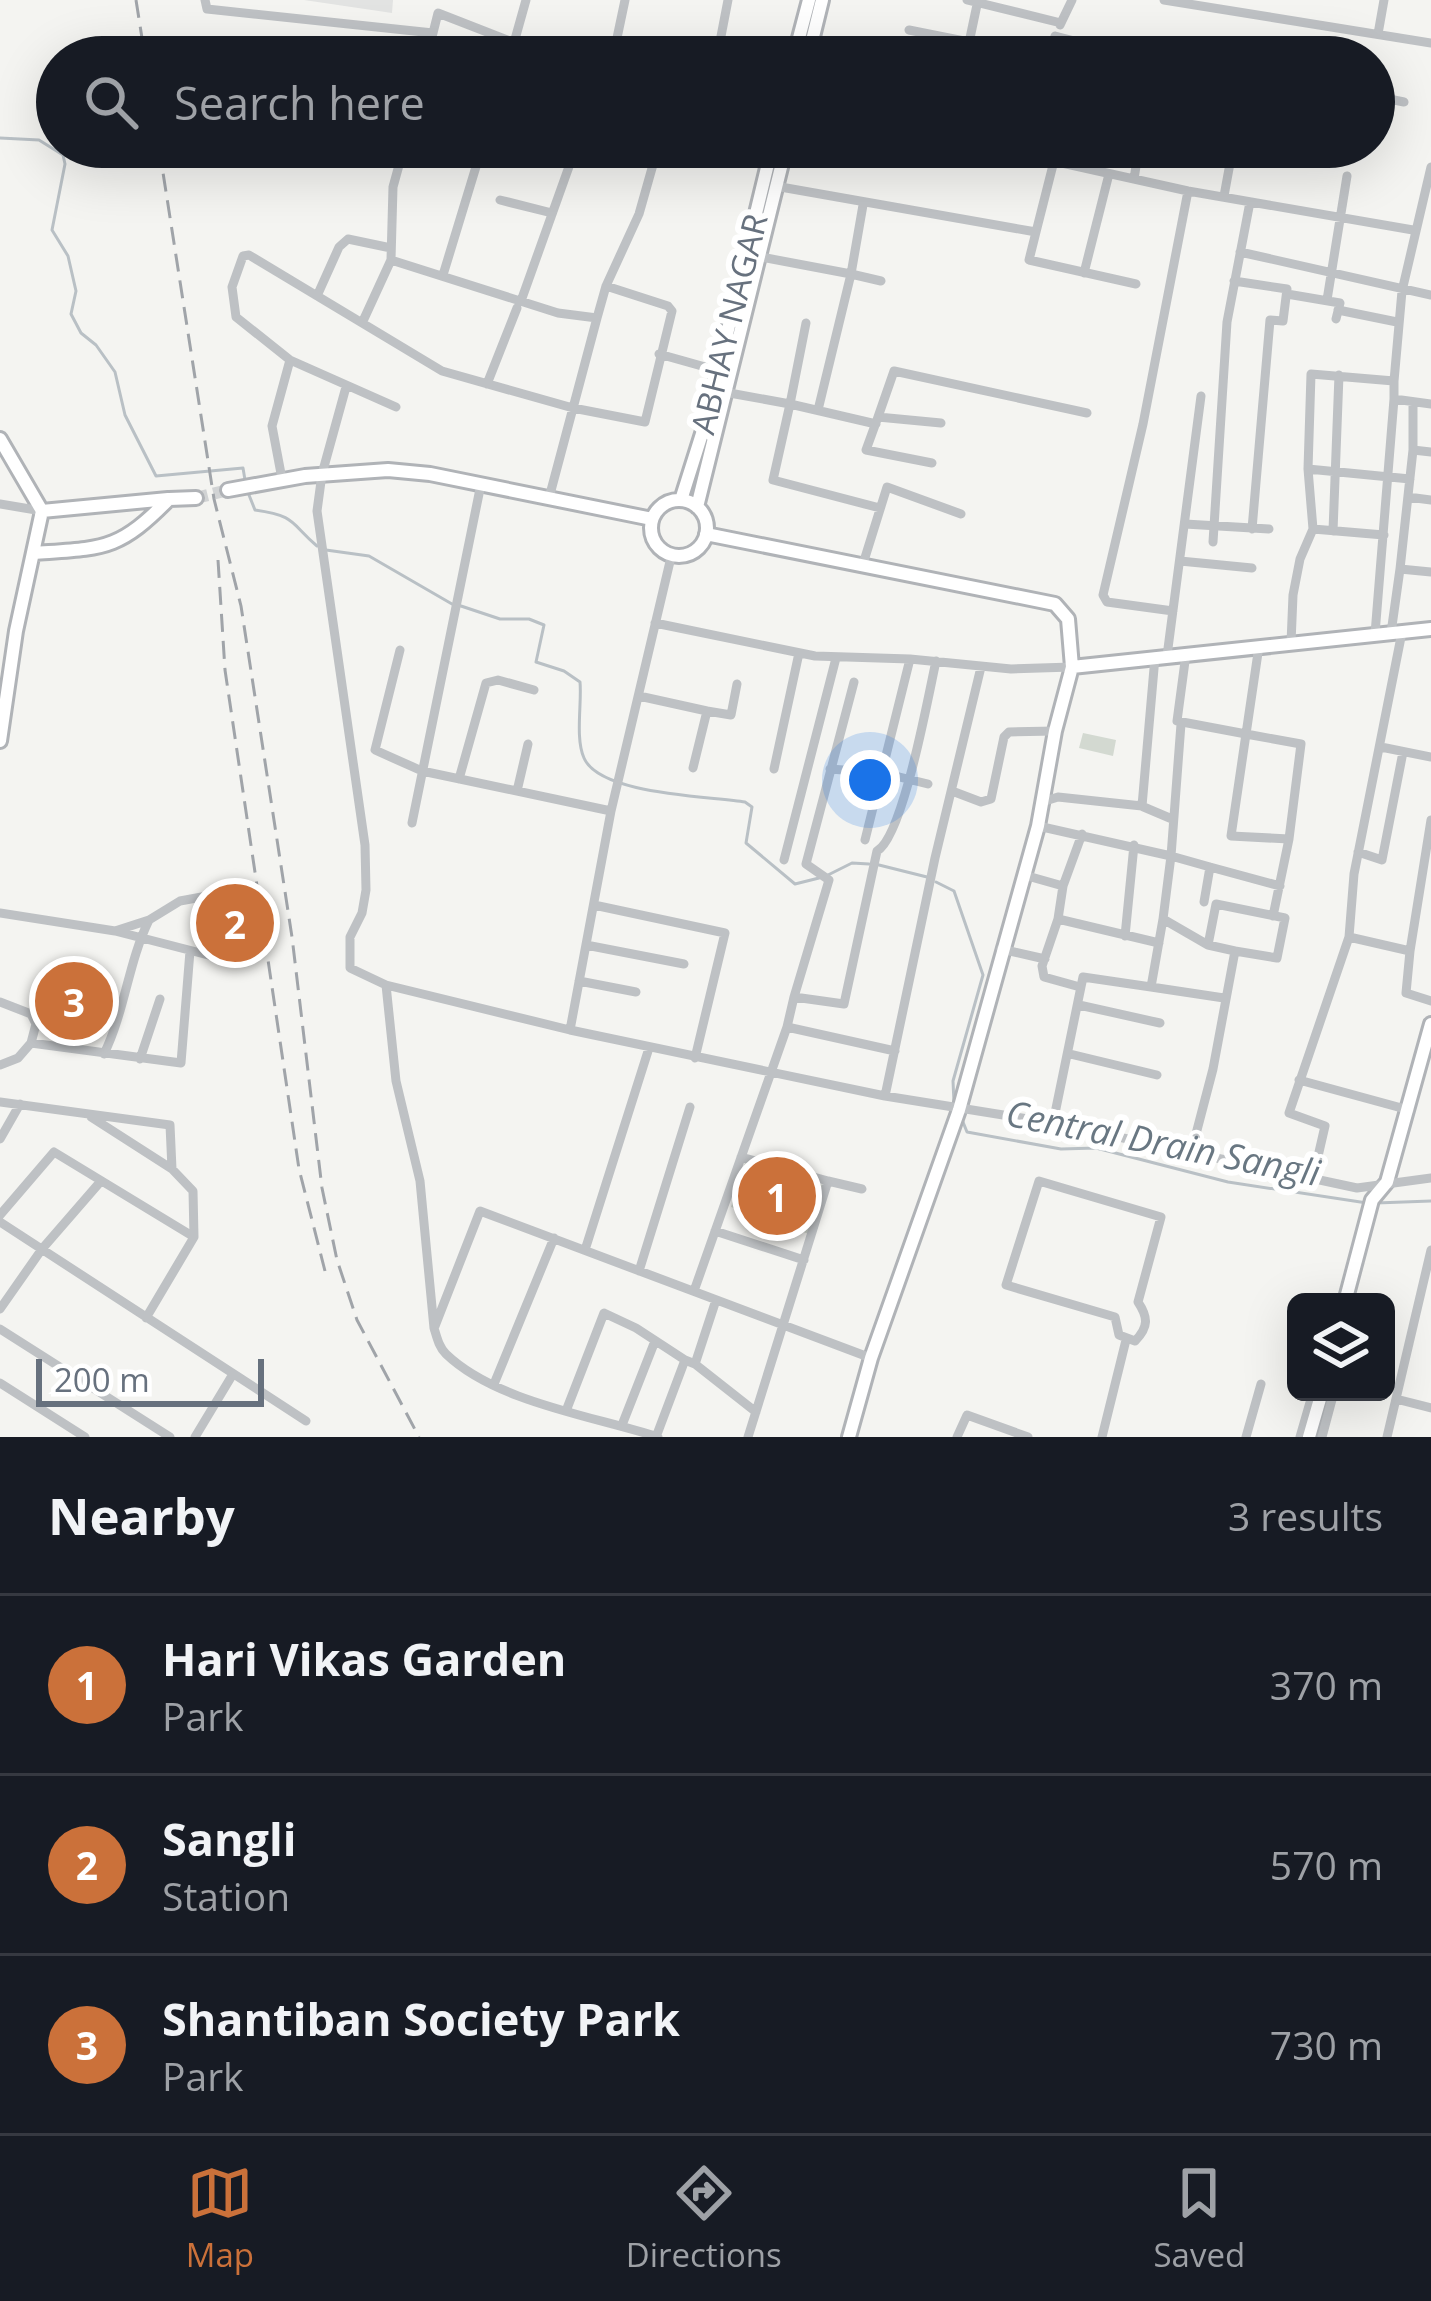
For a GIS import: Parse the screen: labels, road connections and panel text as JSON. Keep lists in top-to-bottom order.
{
  "streets": {
    "main road": ["ABHAY NAGAR"]
  },
  "water": ["Central Drain Sangli"],
  "scale_bar": "200 m",
  "page": {
    "search": "Search here",
    "pins": ["2", "3", "1"],
    "scale": "200 m",
    "heading": ["Nearby", "3 results"],
    "list": [
      {
        "mark": "1",
        "name": "Hari Vikas Garden",
        "note": "Park",
        "value": "370 m"
      },
      {
        "mark": "2",
        "name": "Sangli",
        "note": "Station",
        "value": "570 m"
      },
      {
        "mark": "3",
        "name": "Shantiban Society Park",
        "note": "Park",
        "value": "730 m"
      }
    ],
    "nav": ["Map", "Directions", "Saved"]
  }
}
